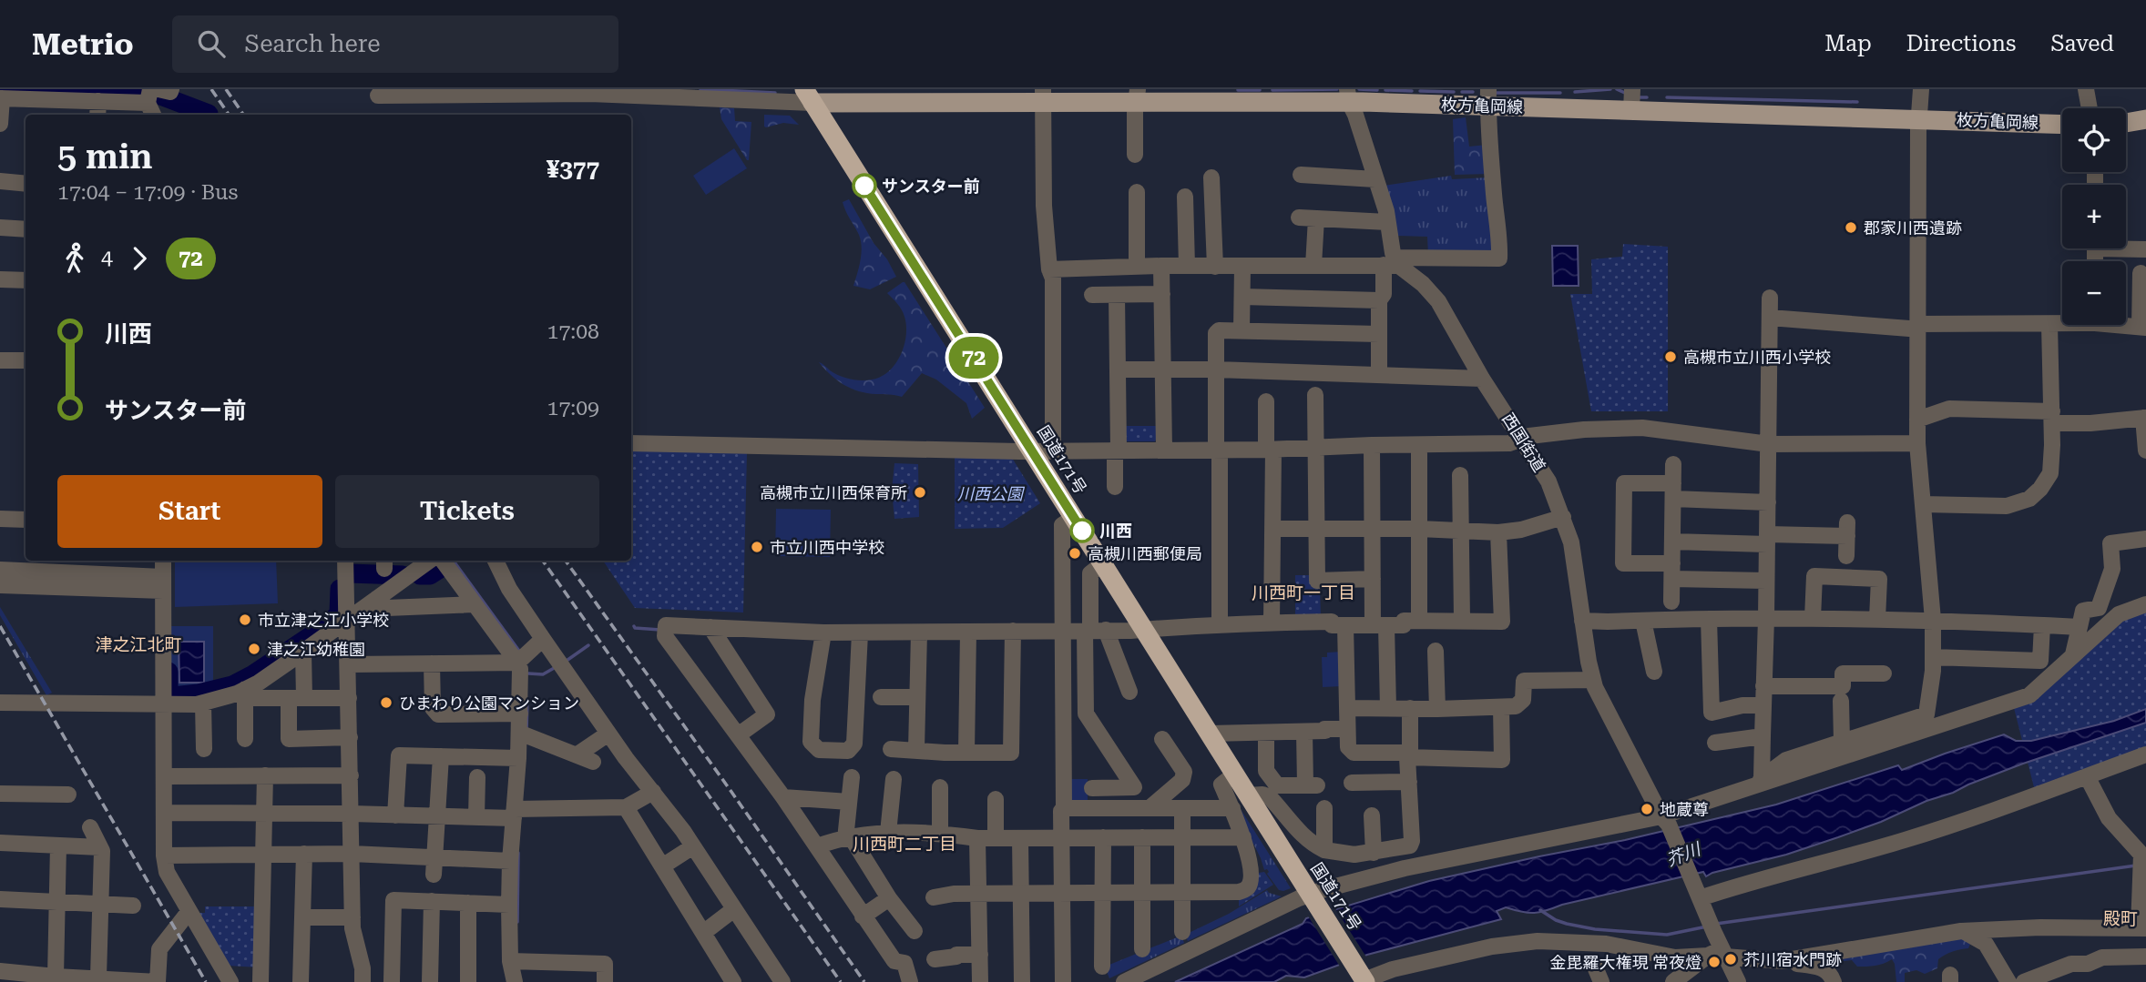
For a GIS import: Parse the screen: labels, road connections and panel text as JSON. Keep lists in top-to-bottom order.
{
  "streets": {
    "highway": ["国道171号"],
    "main road": ["枚方亀岡線"],
    "street": ["西国街道"]
  },
  "crossings": [
    ["枚方亀岡線", "国道171号"]
  ],
  "districts": [
    "川西町一丁目",
    "津之江北町",
    "川西町二丁目",
    "殿町"
  ],
  "water": ["芥川"],
  "parks": ["川西公園"],
  "places": [
    "サンスター前",
    "郡家川西遺跡",
    "高槻市立川西小学校",
    "高槻市立川西保育所",
    "川西",
    "市立川西中学校",
    "高槻川西郵便局",
    "市立津之江小学校",
    "津之江幼稚園",
    "ひまわり公園マンション",
    "地蔵尊",
    "芥川宿水門跡",
    "金毘羅大権現 常夜燈"
  ],
  "lines": ["bus line 72"],
  "page": {
    "header": "Metrio",
    "search": "Search here",
    "nav": ["Map", "Directions", "Saved"],
    "on_map": "72",
    "map_buttons": ["+", "−"],
    "heading": ["5 min", "17:04 – 17:09 · Bus", "¥377"],
    "legs": ["4", "72"],
    "list": [
      {
        "name": "川西",
        "value": "17:08"
      },
      {
        "name": "サンスター前",
        "value": "17:09"
      }
    ],
    "buttons": ["Start", "Tickets"]
  }
}
